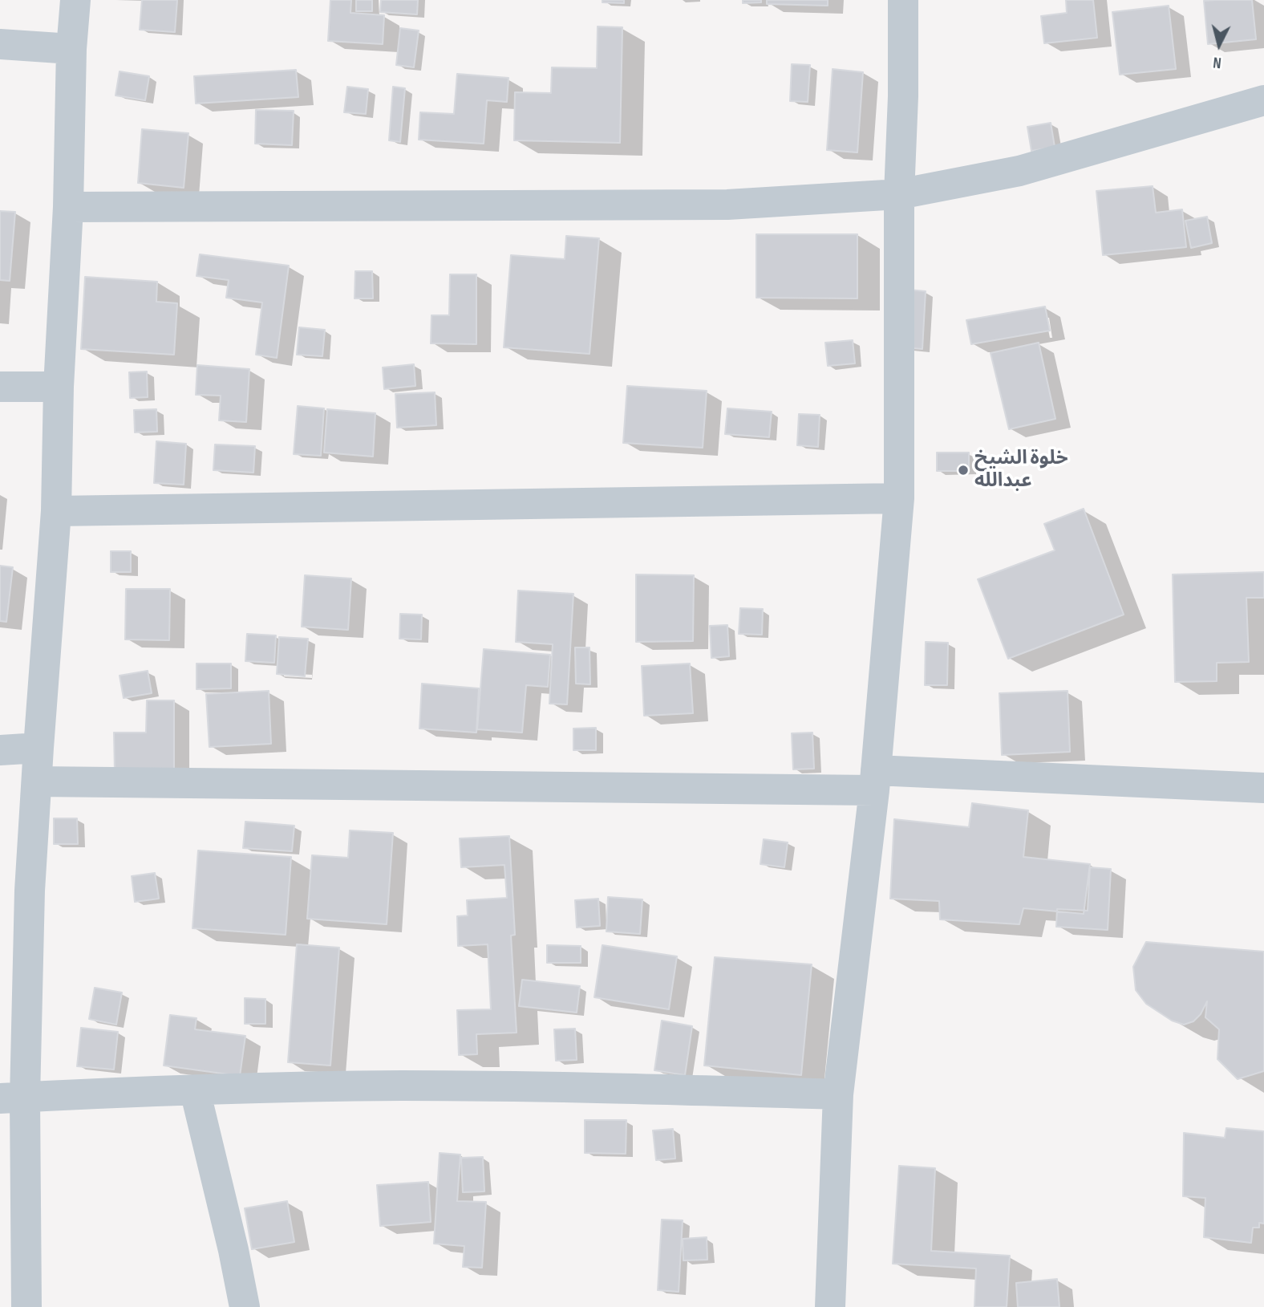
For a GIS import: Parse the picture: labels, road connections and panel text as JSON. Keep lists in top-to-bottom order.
{
  "places": ["خلوة الشيخ عبدالله"],
  "north": "bottom"
}
